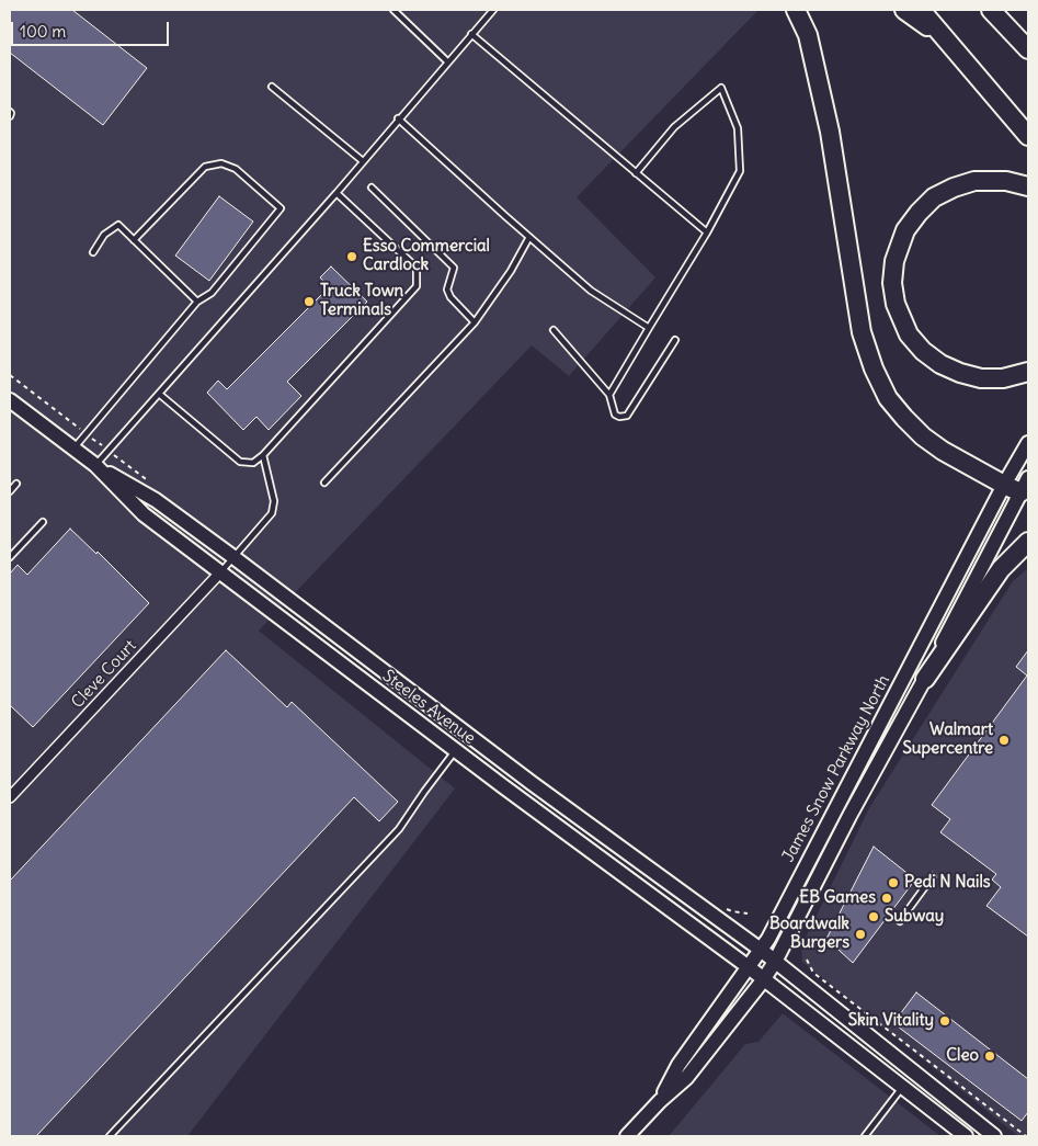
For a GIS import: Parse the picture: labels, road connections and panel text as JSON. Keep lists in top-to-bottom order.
{
  "streets": {
    "main road": ["Steeles Avenue", "James Snow Parkway North"],
    "street": ["Cleve Court"]
  },
  "crossings": [
    ["Cleve Court", "Steeles Avenue"],
    ["Steeles Avenue", "James Snow Parkway North"]
  ],
  "places": [
    "Esso Commercial Cardlock",
    "Truck Town Terminals",
    "Walmart Supercentre",
    "Pedi N Nails",
    "EB Games",
    "Subway",
    "Boardwalk Burgers",
    "Skin Vitality",
    "Cleo"
  ],
  "scale_bar": "100 m"
}
